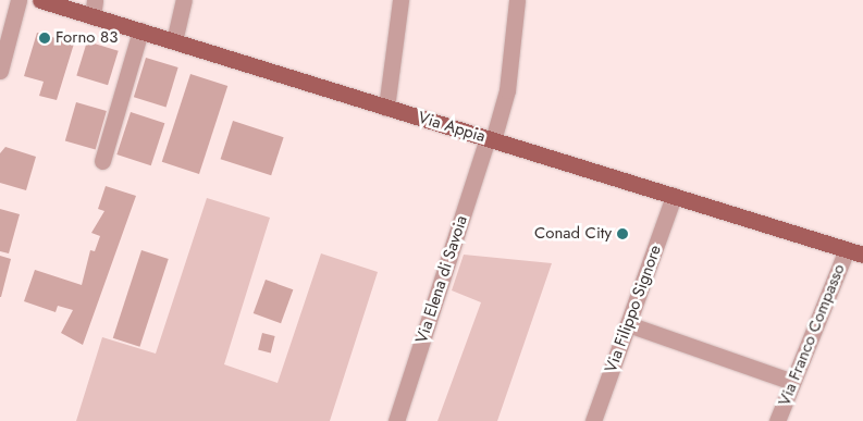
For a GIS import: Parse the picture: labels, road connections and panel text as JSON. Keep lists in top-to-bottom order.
{
  "streets": {
    "main road": ["Via Appia"],
    "street": ["Via Elena di Savoia", "Via Filippo Signore", "Via Franco Compasso"]
  },
  "crossings": [
    ["Via Appia", "Via Elena di Savoia"],
    ["Via Appia", "Via Filippo Signore"],
    ["Via Appia", "Via Franco Compasso"]
  ],
  "places": ["Forno 83", "Conad City"]
}
